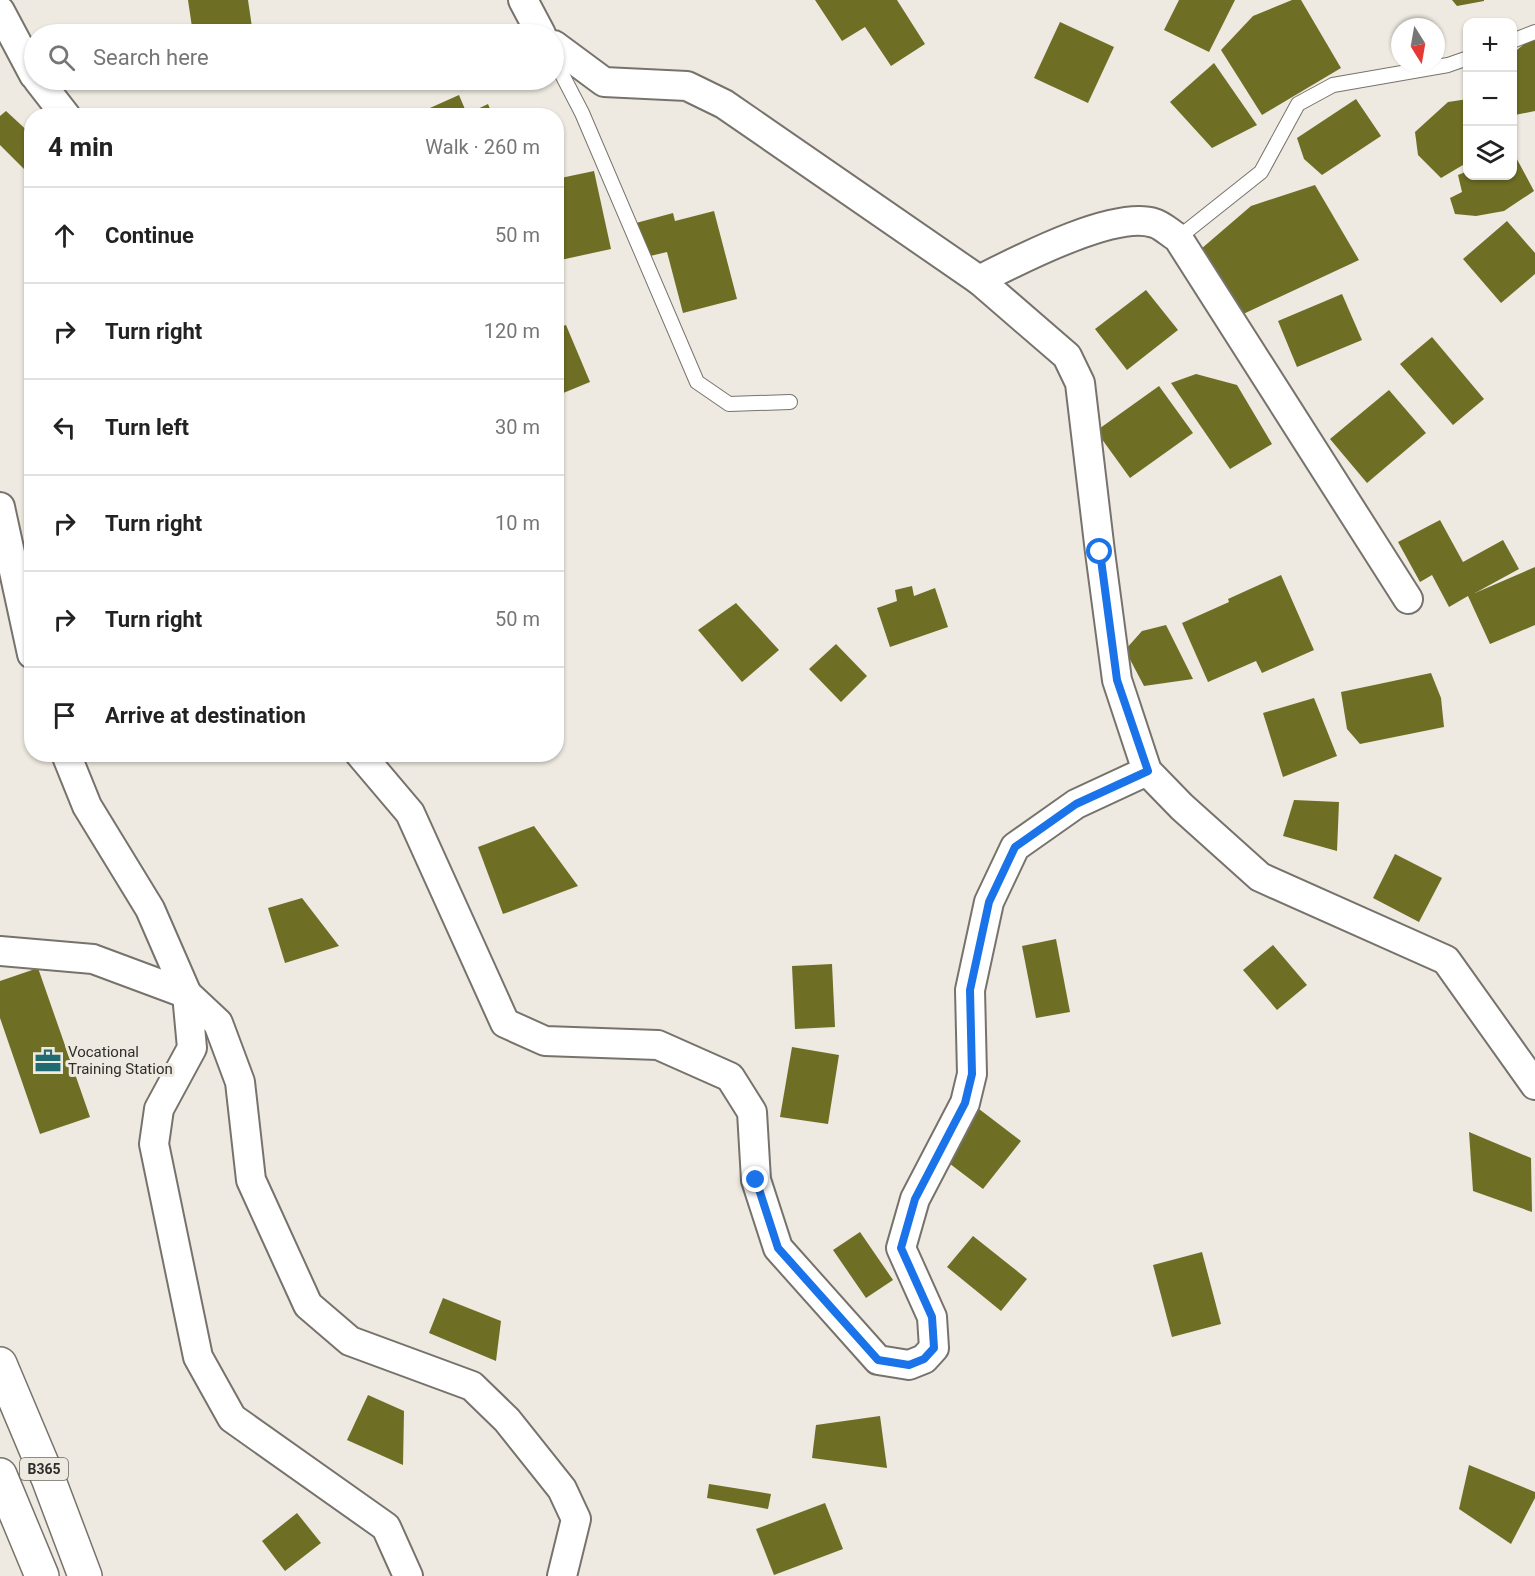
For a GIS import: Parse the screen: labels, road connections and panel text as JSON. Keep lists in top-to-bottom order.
{
  "streets": {
    "main road": ["B365"]
  },
  "places": {
    "office": ["Vocational Training Station"]
  },
  "north": "bottom",
  "page": {
    "map_buttons": ["+", "−"],
    "search": "Search here",
    "heading": ["4 min", "Walk · 260 m"],
    "list": [
      ["Continue", "50 m"],
      ["Turn right", "120 m"],
      ["Turn left", "30 m"],
      ["Turn right", "10 m"],
      ["Turn right", "50 m"],
      "Arrive at destination"
    ]
  }
}
